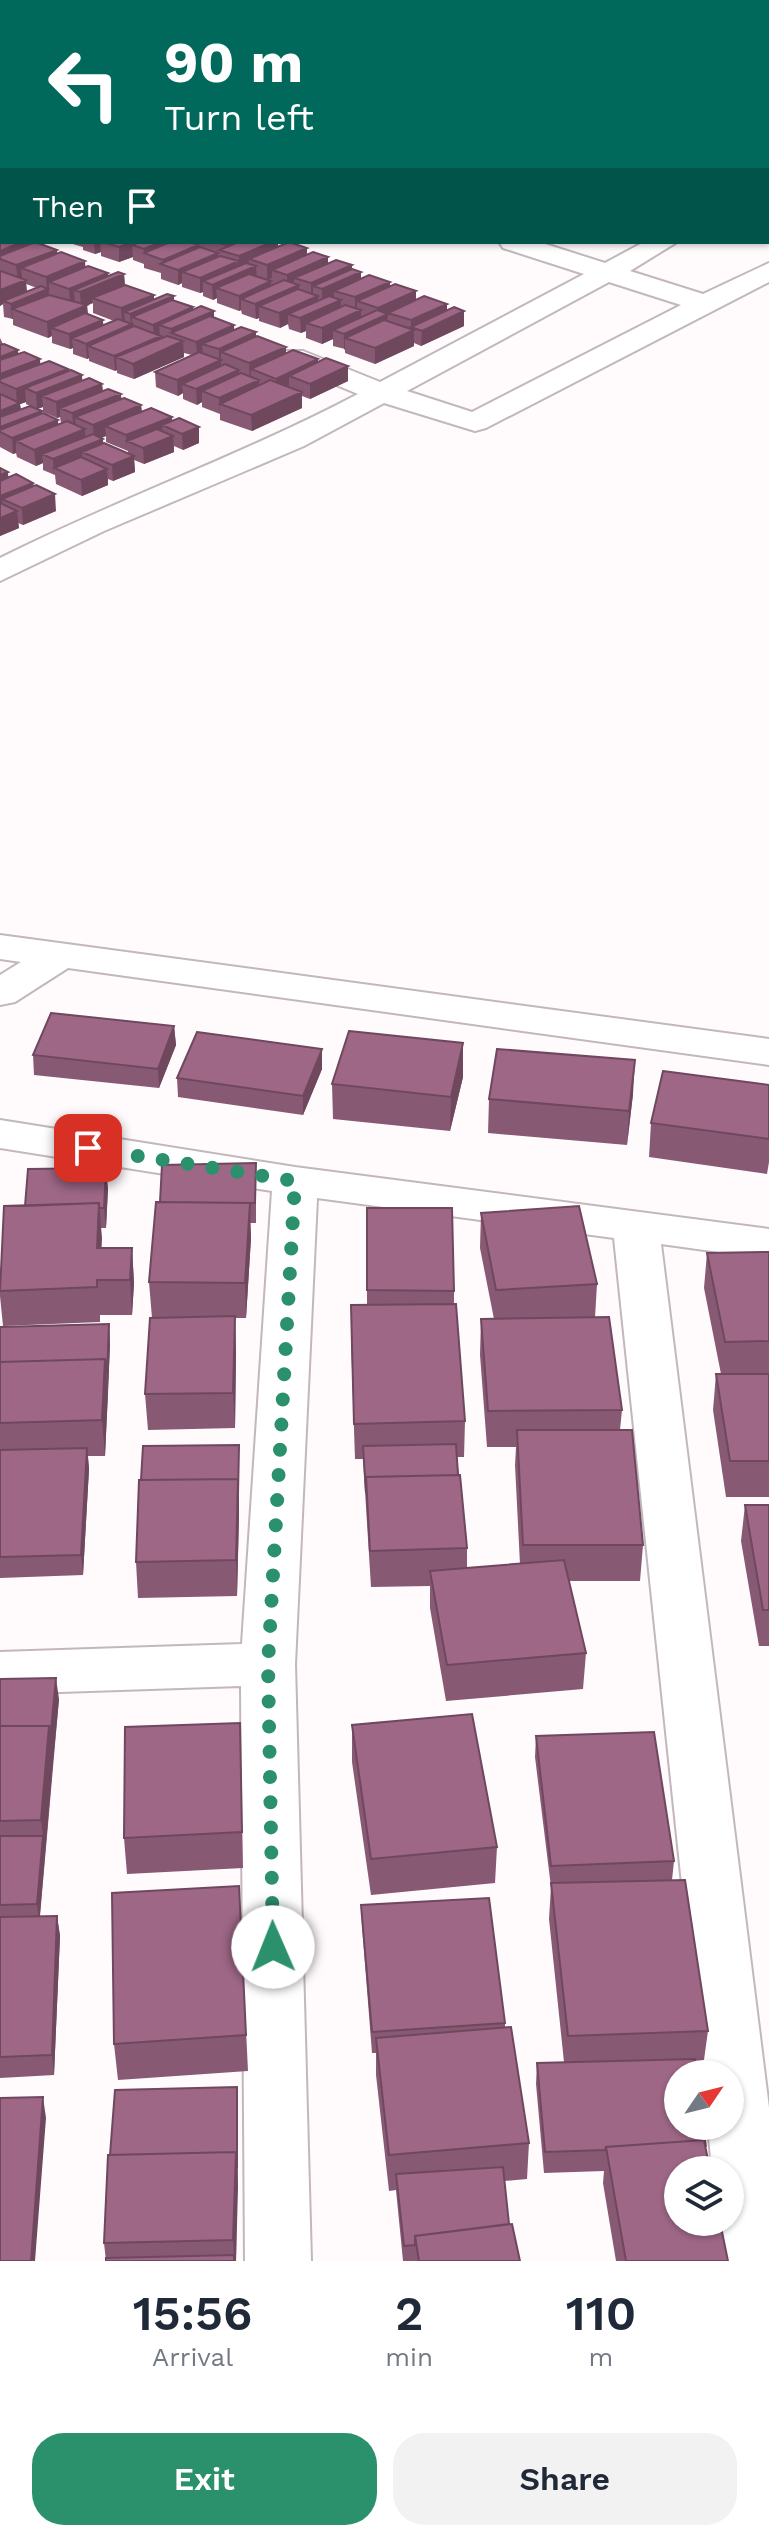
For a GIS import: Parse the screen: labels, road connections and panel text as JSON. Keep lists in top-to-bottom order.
{
  "north": "top right",
  "page": {
    "turn": ["90 m", "Turn left"],
    "then": "Then",
    "eta": [
      "15:56",
      "Arrival",
      "2",
      "min",
      "110",
      "m"
    ],
    "buttons": ["Exit", "Share"]
  }
}
